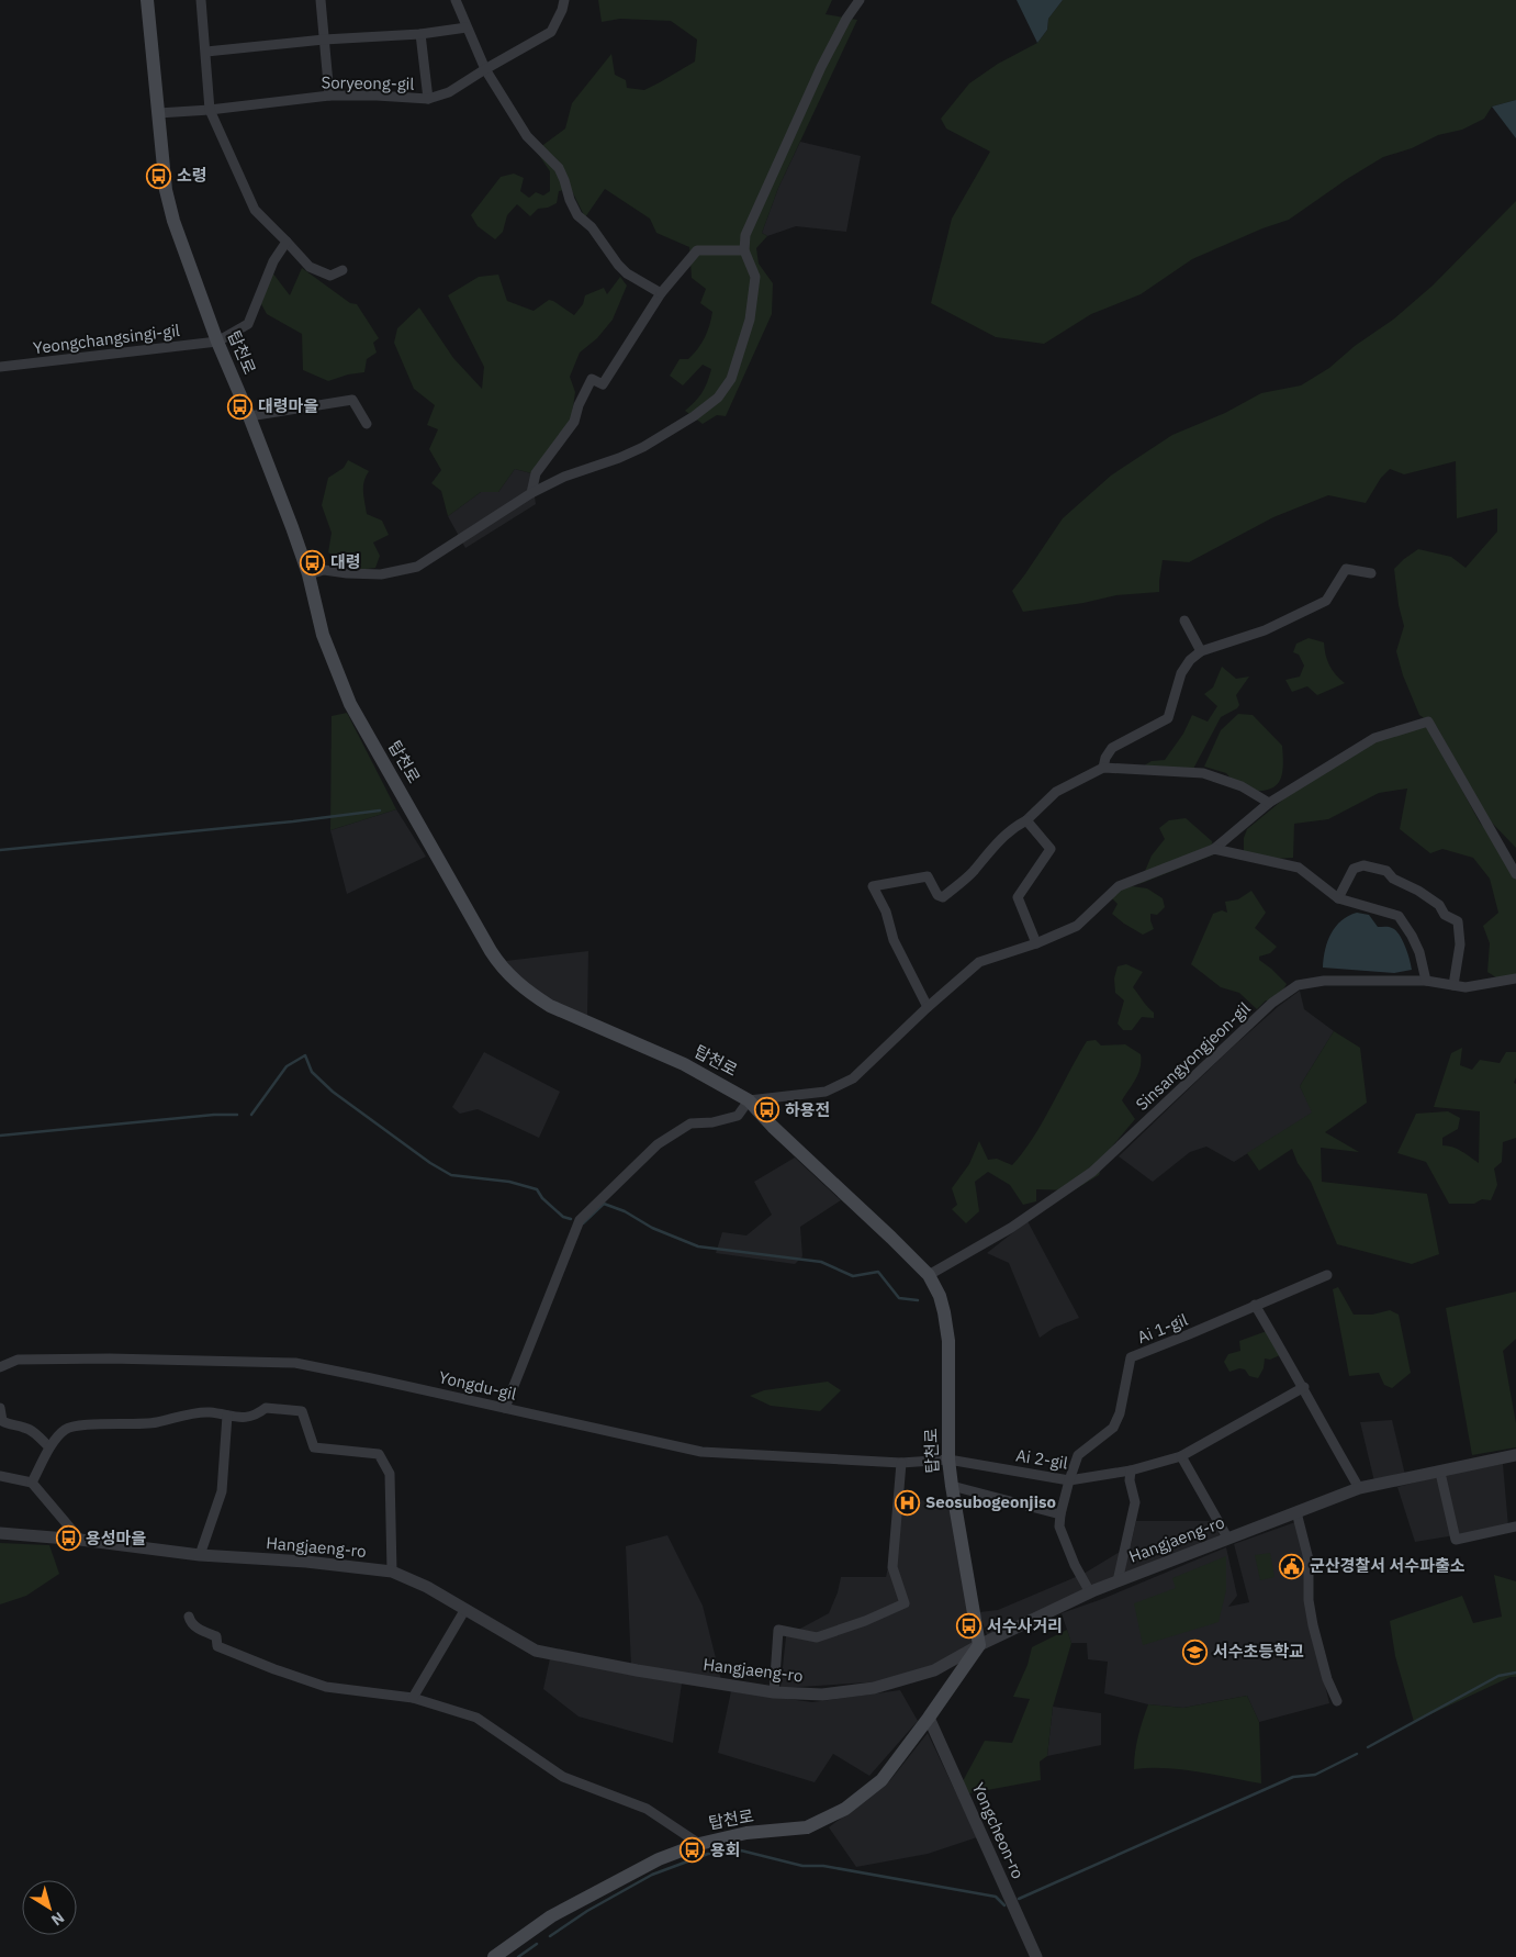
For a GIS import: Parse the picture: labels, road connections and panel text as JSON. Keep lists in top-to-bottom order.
{
  "streets": {
    "main road": ["탑천로"],
    "street": [
      "Soryeong-gil",
      "Yeongchangsingi-gil",
      "Sinsangyongjeon-gil",
      "Ai 1-gil",
      "Yongdu-gil",
      "Ai 2-gil",
      "Hangjaeng-ro",
      "Yongcheon-ro"
    ]
  },
  "crossings": [
    ["Soryeong-gil", "탑천로"],
    ["Yeongchangsingi-gil", "탑천로"],
    ["탑천로", "Sinsangyongjeon-gil"],
    ["탑천로", "Yongdu-gil"],
    ["탑천로", "Ai 2-gil"],
    ["탑천로", "Hangjaeng-ro"],
    ["탑천로", "Yongcheon-ro"],
    ["Ai 1-gil", "Ai 2-gil"],
    ["Ai 1-gil", "Hangjaeng-ro"],
    ["Yongdu-gil", "Ai 2-gil"]
  ],
  "places": {
    "bus stop": [
      "소령",
      "대령마을",
      "대령",
      "하용전",
      "용성마을",
      "서수사거리",
      "용회"
    ],
    "hospital": ["Seosubogeonjiso"],
    "public building": ["군산경찰서 서수파출소"],
    "school or university": ["서수초등학교"]
  },
  "north": "bottom right"
}
